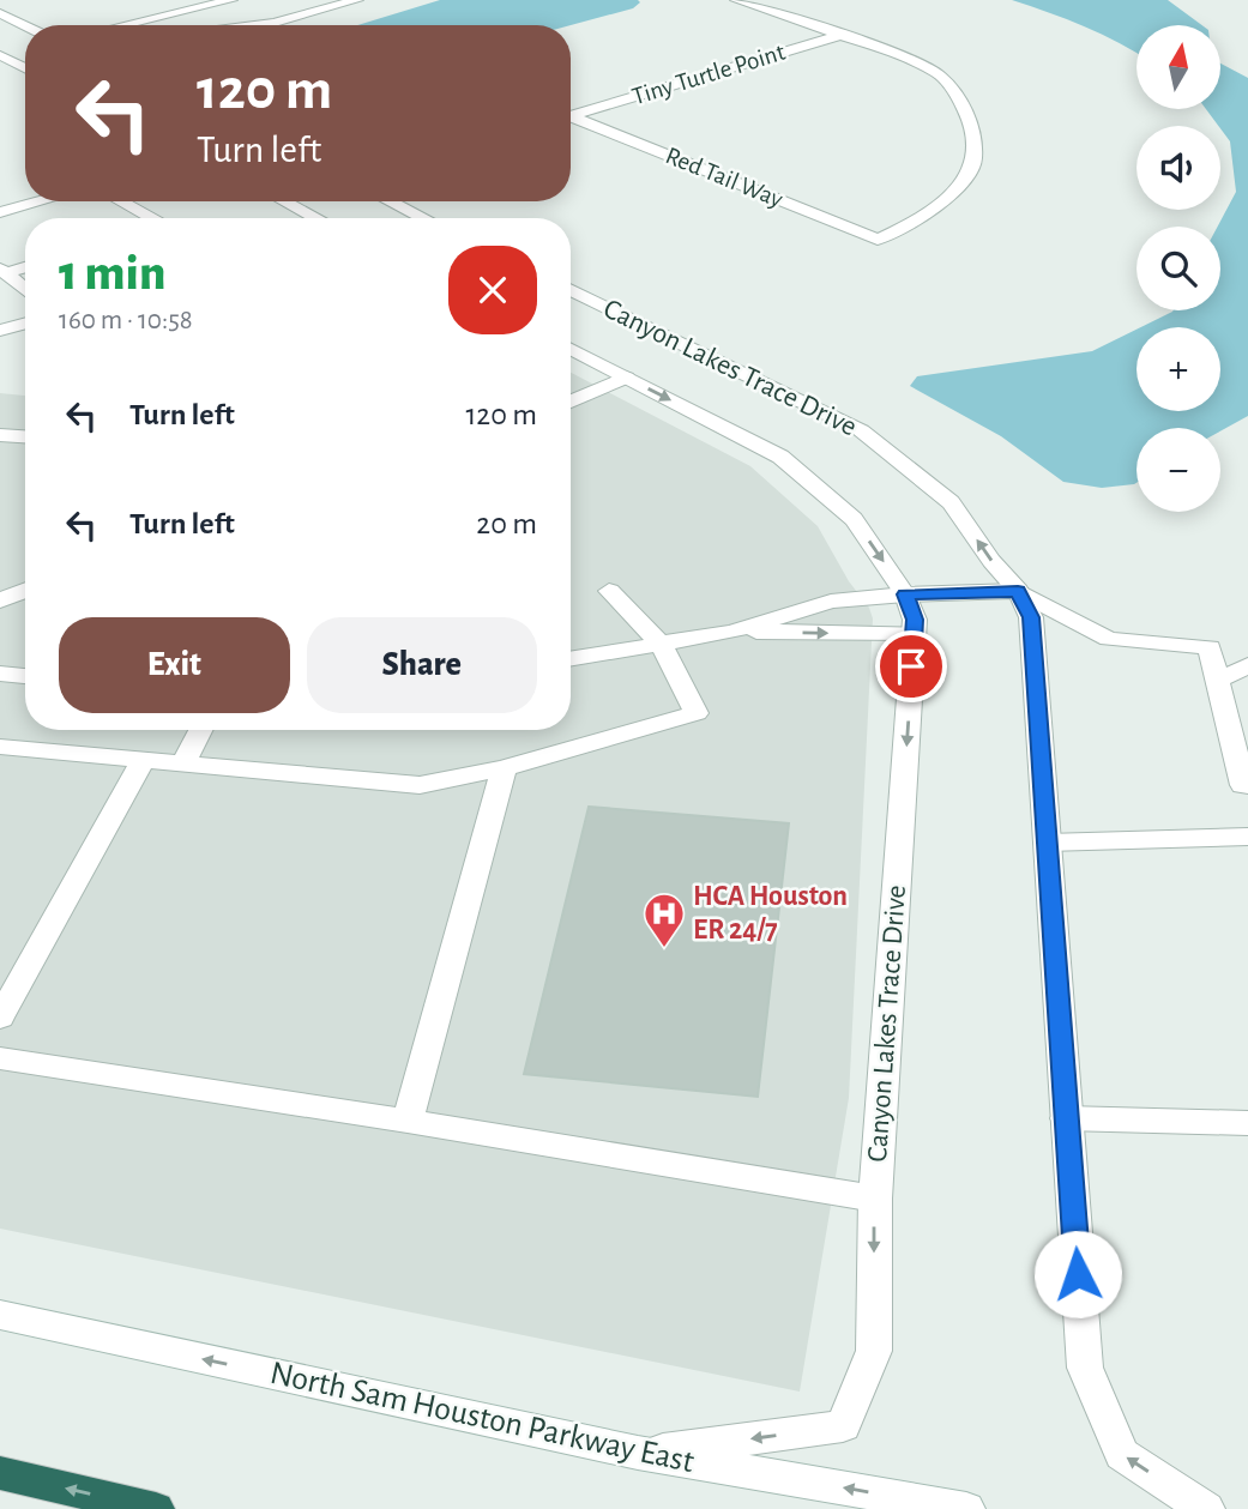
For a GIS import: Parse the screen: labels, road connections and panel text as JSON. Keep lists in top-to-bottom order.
{
  "streets": {
    "street": [
      "Tiny Turtle Point",
      "Red Tail Way",
      "Canyon Lakes Trace Drive",
      "North Sam Houston Parkway East"
    ]
  },
  "crossings": [
    ["Tiny Turtle Point", "Red Tail Way"],
    ["Canyon Lakes Trace Drive", "North Sam Houston Parkway East"]
  ],
  "one_way": ["North Sam Houston Parkway East"],
  "places": {
    "hospital": ["HCA Houston ER 24/7"]
  },
  "north": "top",
  "page": {
    "map_buttons": ["+", "−"],
    "turn": ["120 m", "Turn left"],
    "heading": ["1 min", "160 m · 10:58"],
    "list": [
      {
        "name": "Turn left",
        "value": "120 m"
      },
      {
        "name": "Turn left",
        "value": "20 m"
      }
    ],
    "buttons": ["Exit", "Share"]
  }
}
